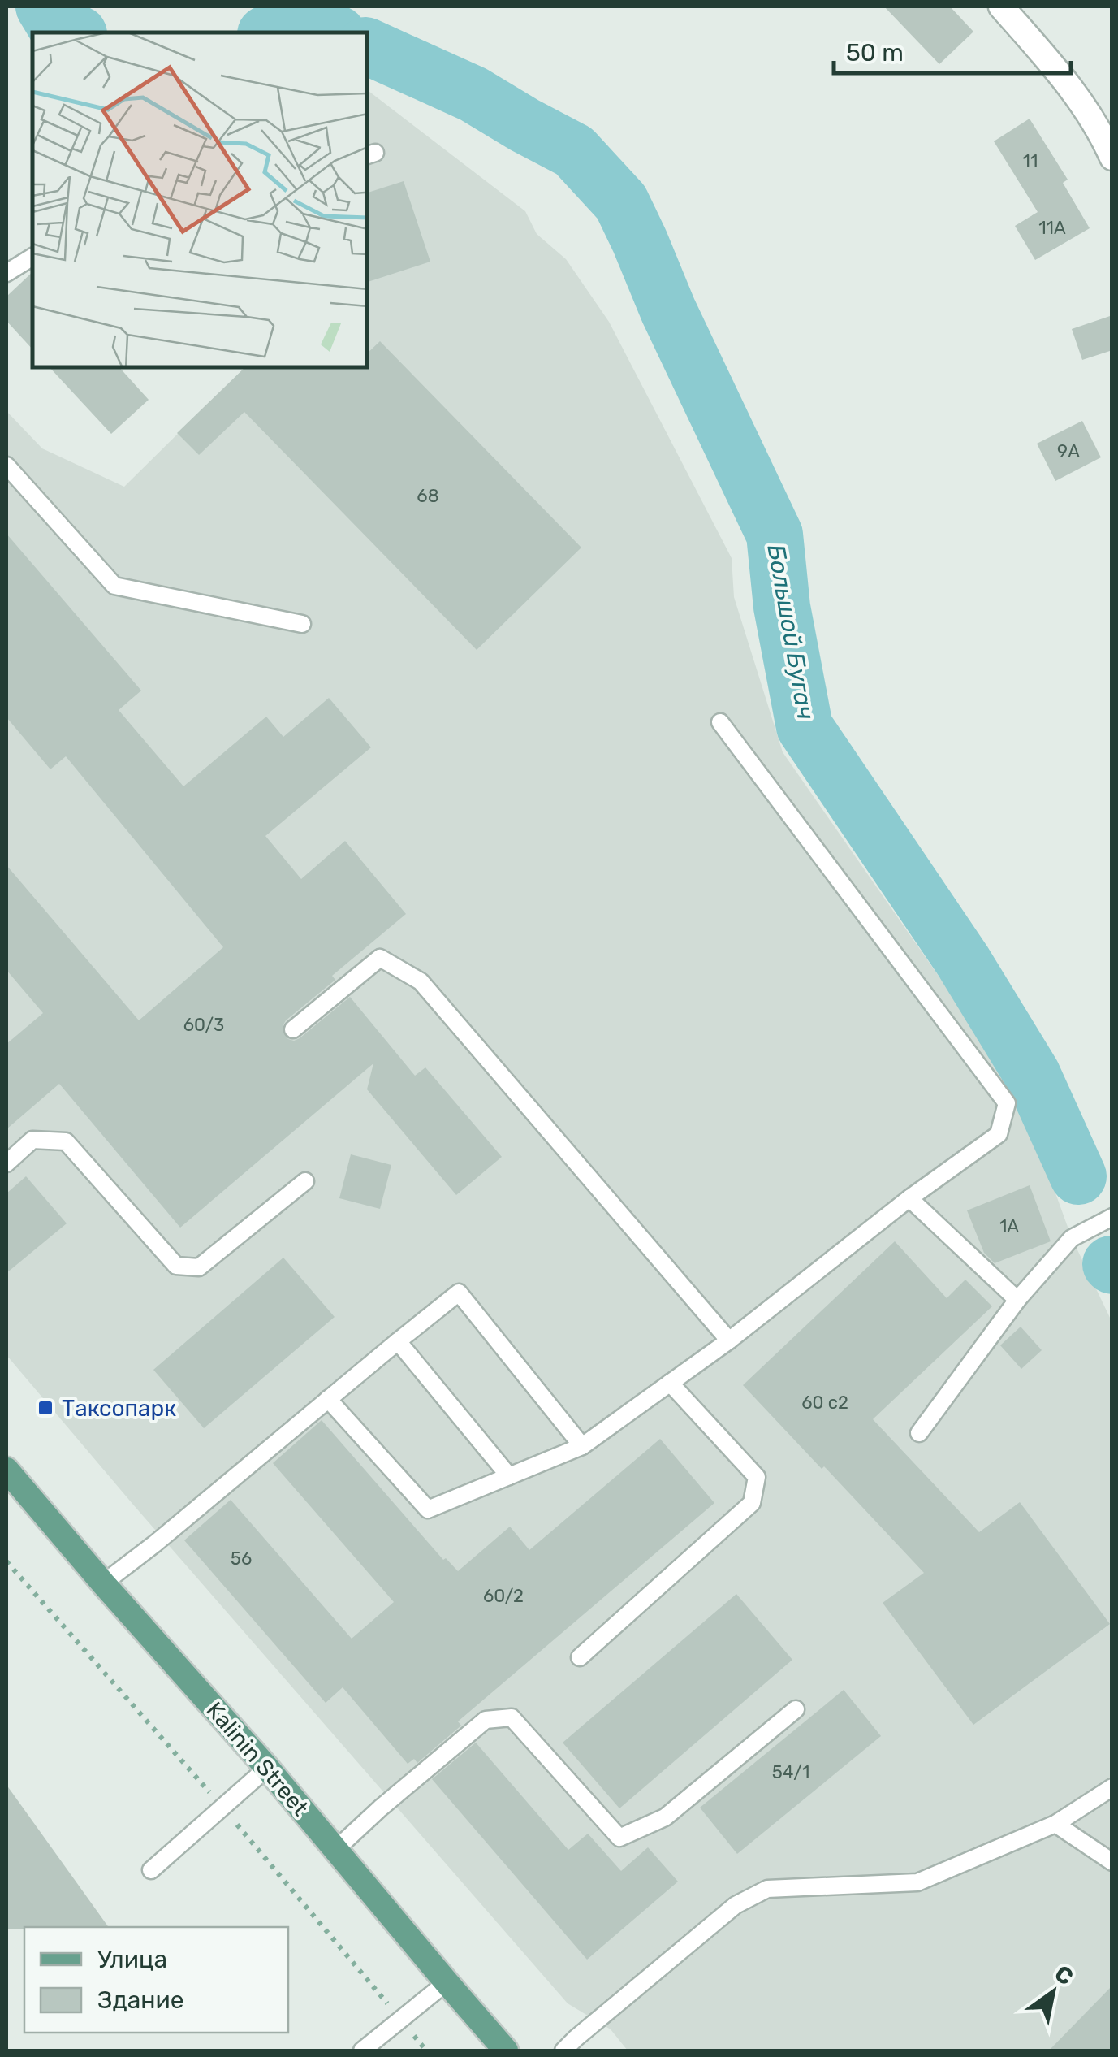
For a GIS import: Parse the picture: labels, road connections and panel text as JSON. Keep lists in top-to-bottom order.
{
  "streets": {
    "main road": ["Kalinin Street"]
  },
  "water": ["Большой Бугач"],
  "places": {
    "transit": ["Таксопарк"]
  },
  "house_numbers": [
    "11",
    "11А",
    "9А",
    "68",
    "60/3",
    "1А",
    "60 с2",
    "56",
    "60/2",
    "54/1"
  ],
  "legend": ["Улица", "Здание"],
  "scale_bar": "50 m",
  "north": "top right"
}
